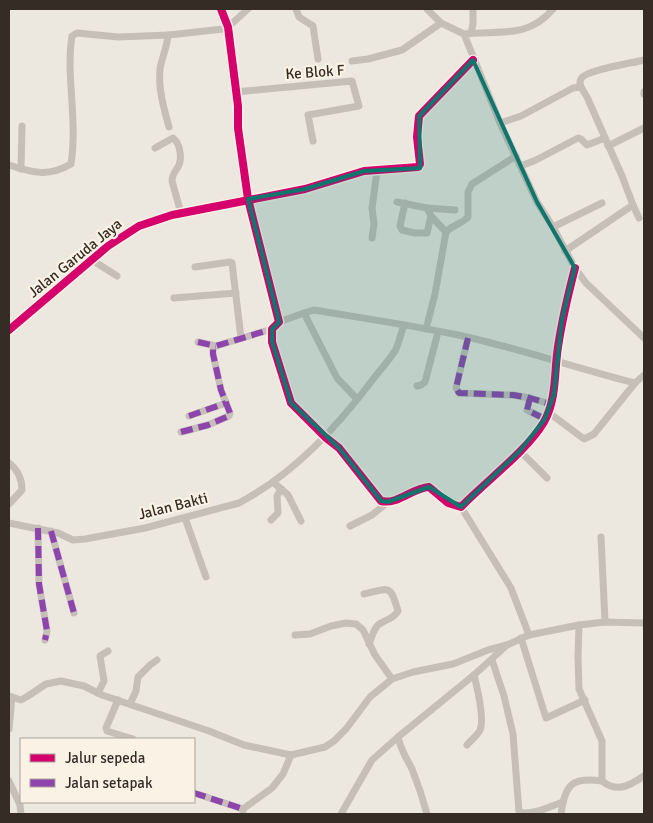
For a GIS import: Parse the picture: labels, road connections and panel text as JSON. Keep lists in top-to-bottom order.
{
  "streets": {
    "street": ["Ke Blok F", "Jalan Garuda Jaya", "Jalan Bakti"]
  },
  "legend": ["Jalur sepeda", "Jalan setapak"]
}
